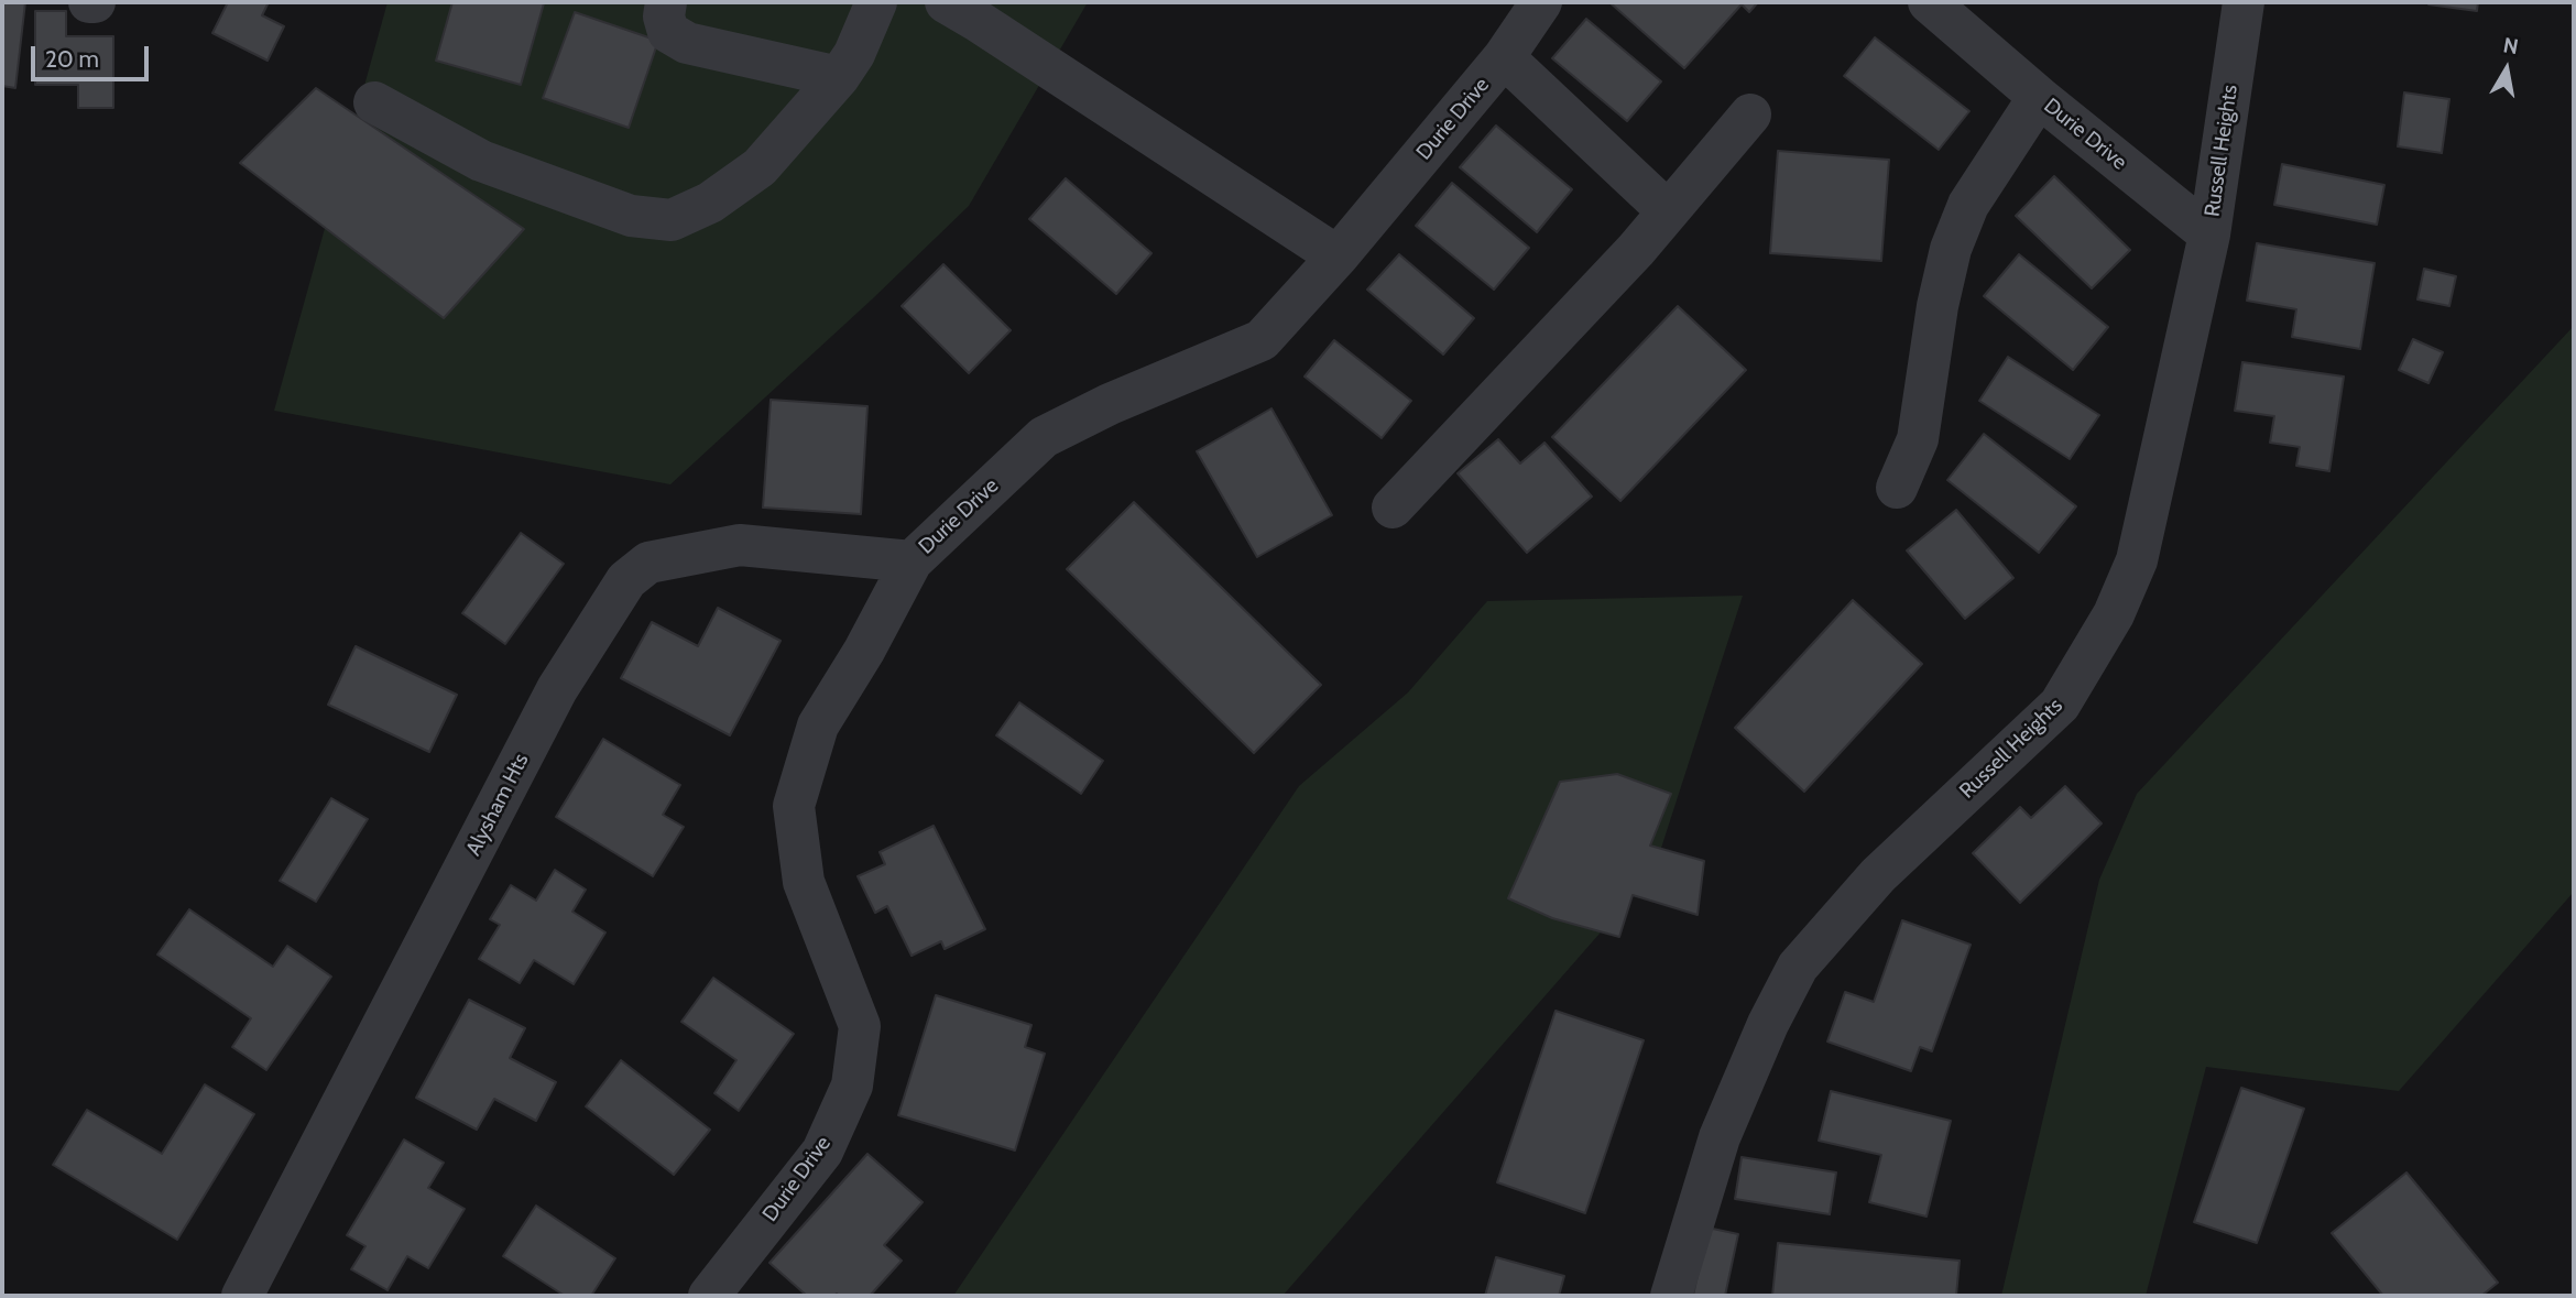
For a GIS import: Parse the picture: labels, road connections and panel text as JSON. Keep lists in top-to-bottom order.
{
  "streets": {
    "street": ["Durie Drive", "Russell Heights", "Alysham Hts"]
  },
  "crossings": [
    ["Durie Drive", "Russell Heights"],
    ["Durie Drive", "Alysham Hts"]
  ],
  "scale_bar": "20 m",
  "north": "top"
}
